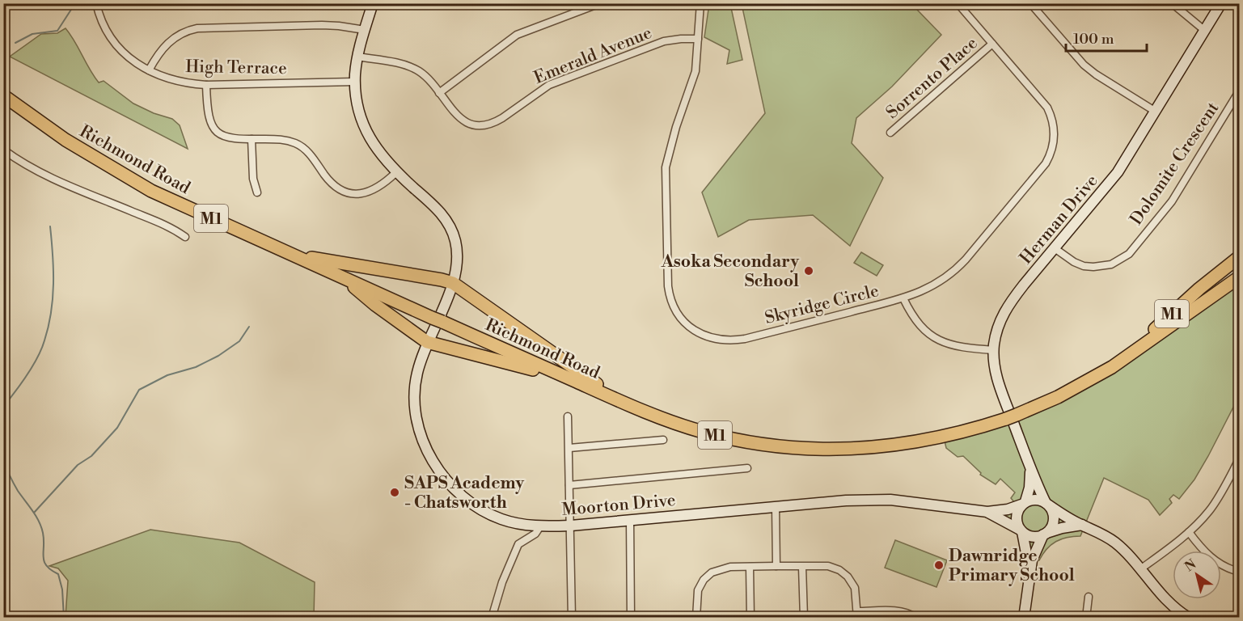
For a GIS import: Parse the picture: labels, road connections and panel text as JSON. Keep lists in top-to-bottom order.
{
  "streets": {
    "highway": ["Richmond Road", "M1"],
    "street": [
      "Emerald Avenue",
      "High Terrace",
      "Sorrento Place",
      "Dolomite Crescent",
      "Herman Drive",
      "Skyridge Circle",
      "Moorton Drive"
    ]
  },
  "crossings": [
    ["Emerald Avenue", "Skyridge Circle"],
    ["Emerald Avenue", "Moorton Drive"],
    ["High Terrace", "Moorton Drive"],
    ["Sorrento Place", "Skyridge Circle"],
    ["Richmond Road", "M1"],
    ["Richmond Road", "Moorton Drive"],
    ["Dolomite Crescent", "Herman Drive"],
    ["Herman Drive", "Moorton Drive"]
  ],
  "places": ["Asoka Secondary School", "SAPS Academy - Chatsworth", "Dawnridge Primary School"],
  "scale_bar": "100 m",
  "north": "top left"
}
